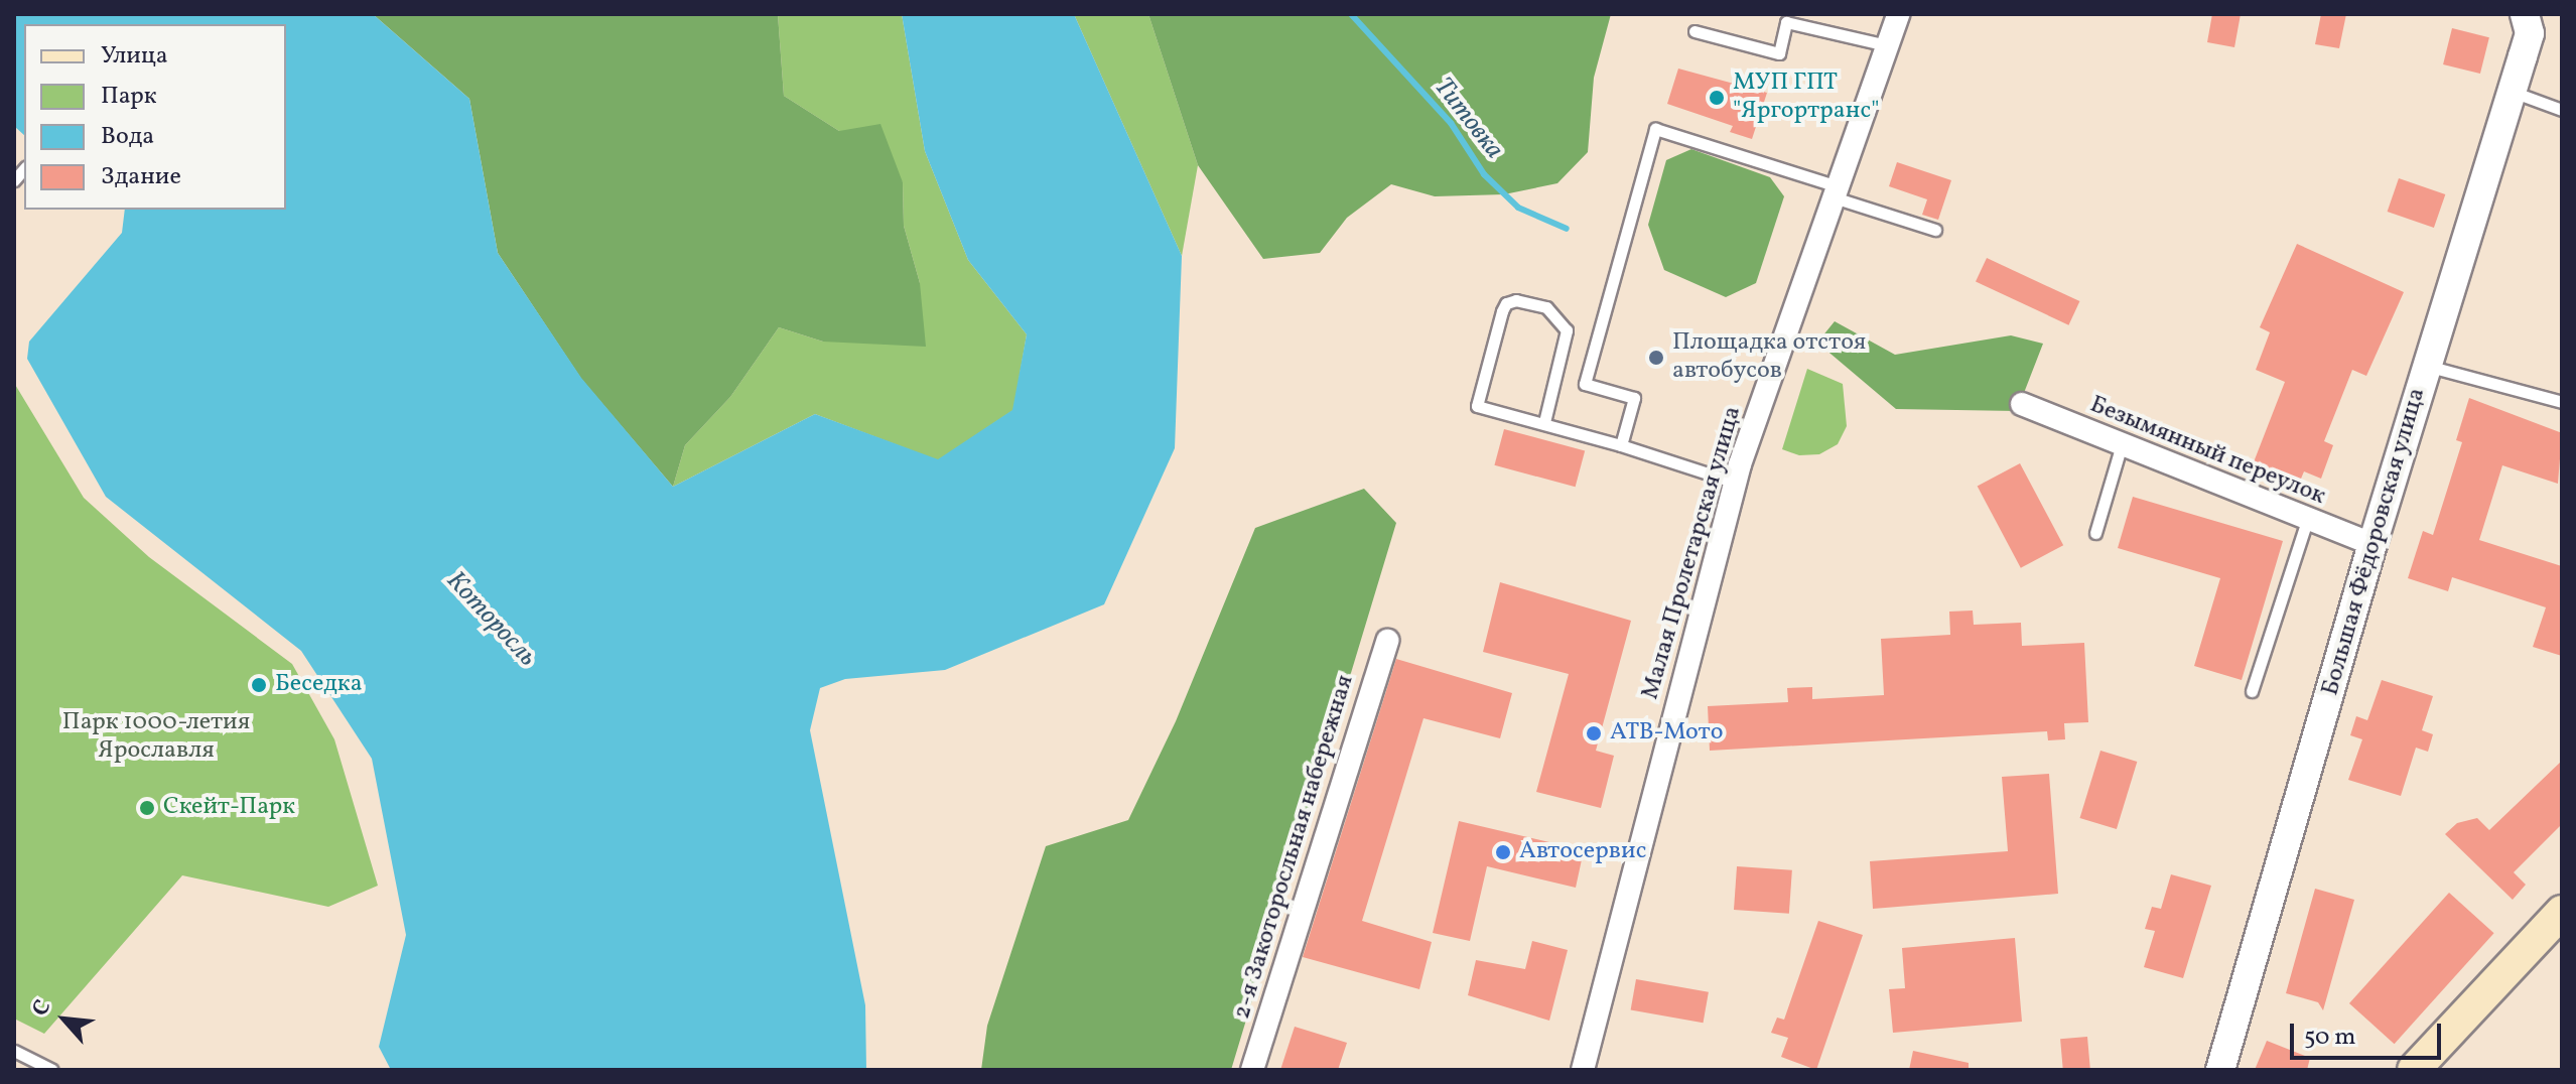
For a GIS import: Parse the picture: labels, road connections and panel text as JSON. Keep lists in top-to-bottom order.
{
  "streets": {
    "street": [
      "Безымянный переулок",
      "Большая Фёдоровская улица",
      "Малая Пролетарская улица",
      "2-я Закоторосльная набережная"
    ]
  },
  "crossings": [
    ["Безымянный переулок", "Большая Фёдоровская улица"]
  ],
  "water": ["Титовка", "Которосль"],
  "parks": ["Парк 1000-летия Ярославля"],
  "places": [
    "МУП ГПТ \"Яргортранс\"",
    "Площадка отстоя автобусов",
    "Беседка",
    "АТВ-Мото",
    "Скейт-Парк",
    "Автосервис"
  ],
  "legend": [
    "Улица",
    "Парк",
    "Вода",
    "Здание"
  ],
  "scale_bar": "50 m",
  "north": "top left"
}
